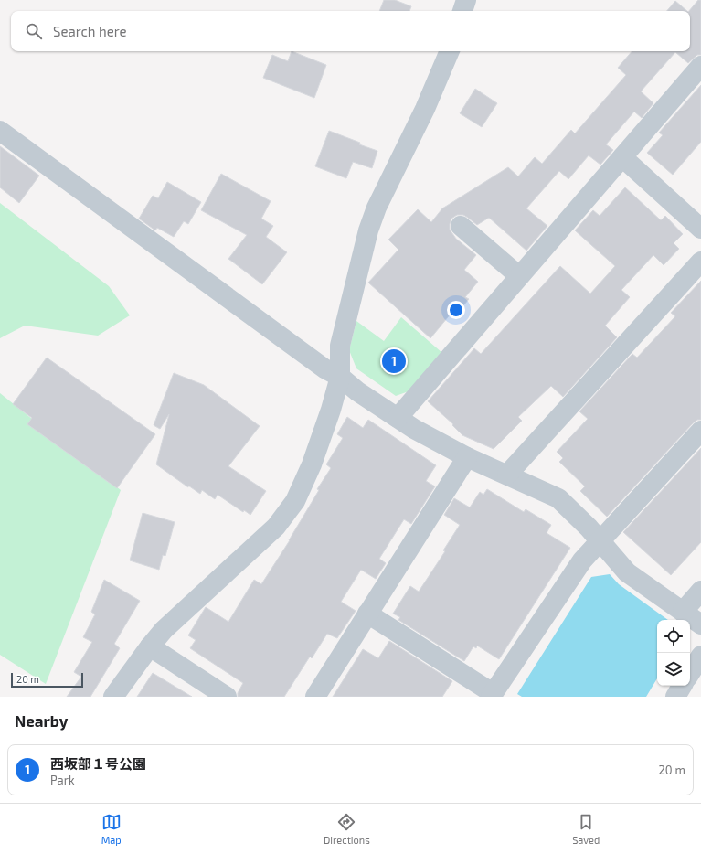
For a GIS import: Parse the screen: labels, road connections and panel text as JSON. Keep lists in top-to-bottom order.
{
  "scale_bar": "20 m",
  "page": {
    "search": "Search here",
    "pins": "1",
    "scale": "20 m",
    "heading": "Nearby",
    "list": [
      {
        "mark": "1",
        "name": "西坂部１号公園",
        "note": "Park",
        "value": "20 m"
      }
    ],
    "nav": ["Map", "Directions", "Saved"]
  }
}
